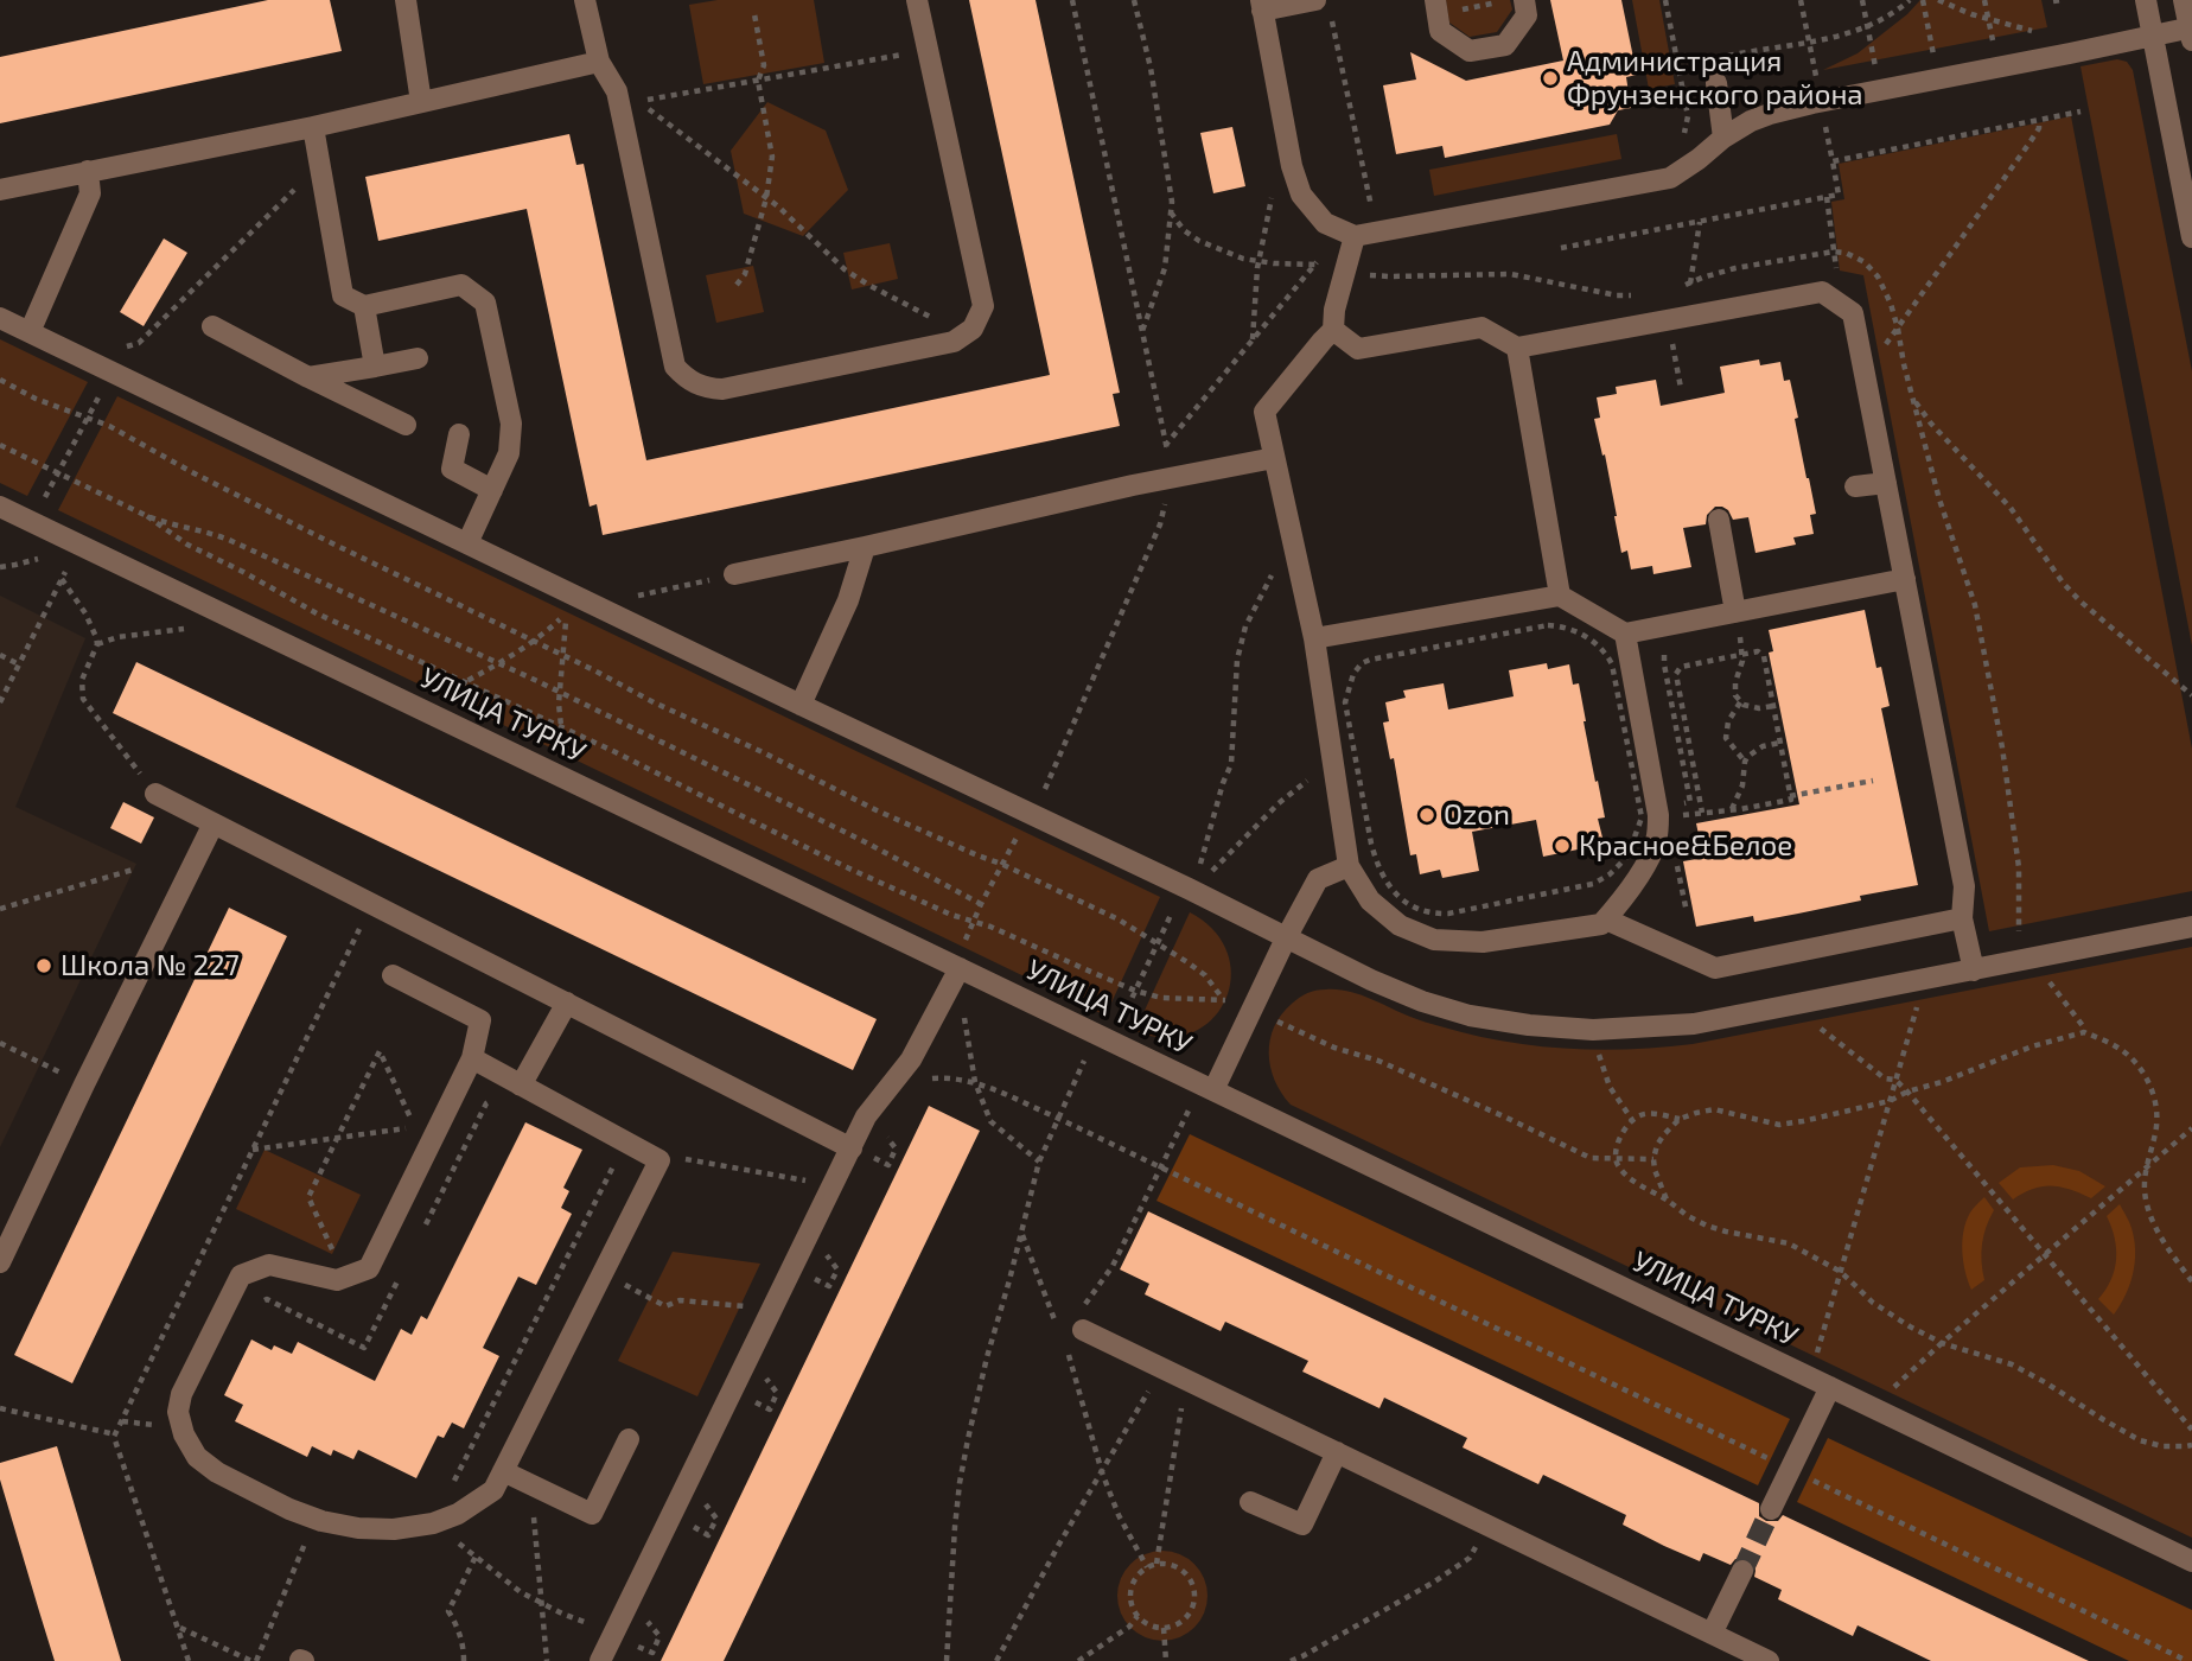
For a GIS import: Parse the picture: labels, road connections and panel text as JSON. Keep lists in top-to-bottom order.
{
  "streets": {
    "street": ["УЛИЦА ТУРКУ"]
  },
  "places": [
    "Администрация Фрунзенского района",
    "Ozon",
    "Красное&Белое",
    "Школа № 227"
  ]
}
